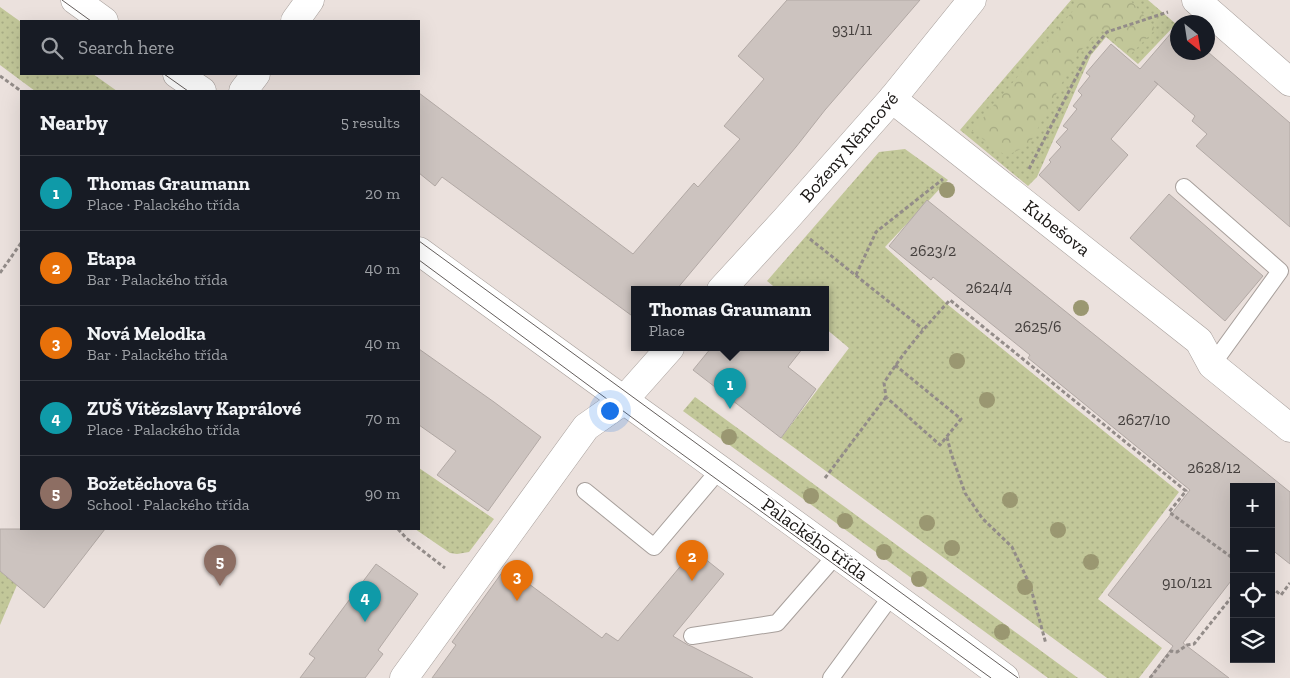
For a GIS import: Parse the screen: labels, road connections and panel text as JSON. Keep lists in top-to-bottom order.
{
  "streets": {
    "street": ["Boženy Němcové", "Kubešova", "Palackého třída"]
  },
  "crossings": [
    ["Boženy Němcové", "Kubešova"]
  ],
  "house_numbers": [
    "931/11",
    "2623/2",
    "2624/4",
    "2625/6",
    "2627/10",
    "2628/12",
    "910/121"
  ],
  "north": "bottom right",
  "page": {
    "search": "Search here",
    "heading": ["Nearby", "5 results"],
    "list": [
      {
        "mark": "1",
        "name": "Thomas Graumann",
        "note": "Place · Palackého třída",
        "value": "20 m"
      },
      {
        "mark": "2",
        "name": "Etapa",
        "note": "Bar · Palackého třída",
        "value": "40 m"
      },
      {
        "mark": "3",
        "name": "Nová Melodka",
        "note": "Bar · Palackého třída",
        "value": "40 m"
      },
      {
        "mark": "4",
        "name": "ZUŠ Vítězslavy Kaprálové",
        "note": "Place · Palackého třída",
        "value": "70 m"
      },
      {
        "mark": "5",
        "name": "Božetěchova 65",
        "note": "School · Palackého třída",
        "value": "90 m"
      }
    ],
    "popup": ["Thomas Graumann", "Place"],
    "pins": [
      "1",
      "2",
      "5",
      "3",
      "4"
    ],
    "map_buttons": ["+", "−"]
  }
}
